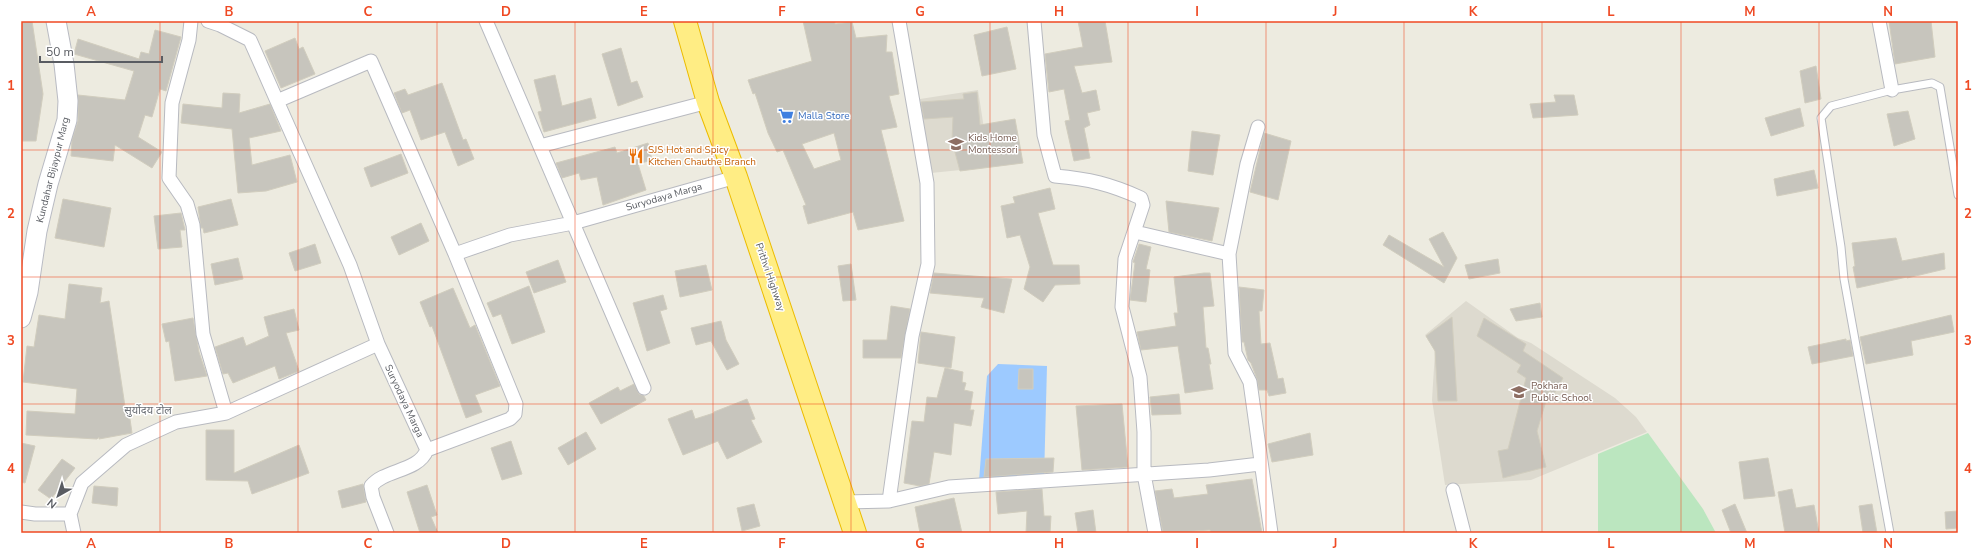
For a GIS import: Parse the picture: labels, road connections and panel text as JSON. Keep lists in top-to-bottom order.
{
  "streets": {
    "highway": ["Prithvi Highway"],
    "main road": ["Kundahar Bijaypur Marg"],
    "street": ["Suryodaya Marga"]
  },
  "crossings": [
    ["Suryodaya Marga", "Prithvi Highway"]
  ],
  "districts": ["सुर्योदय टोल"],
  "places": {
    "supermarket": ["Malla Store"],
    "school or university": ["Kids Home Montessori", "Pokhara Public School"],
    "restaurant": ["SJS Hot and Spicy Kitchen Chauthe Branch"]
  },
  "scale_bar": "50 m",
  "north": "bottom left",
  "grid": {
    "columns": [
      "A",
      "B",
      "C",
      "D",
      "E",
      "F",
      "G",
      "H",
      "I",
      "J",
      "K",
      "L",
      "M",
      "N"
    ],
    "rows": [
      "1",
      "2",
      "3",
      "4"
    ]
  }
}
